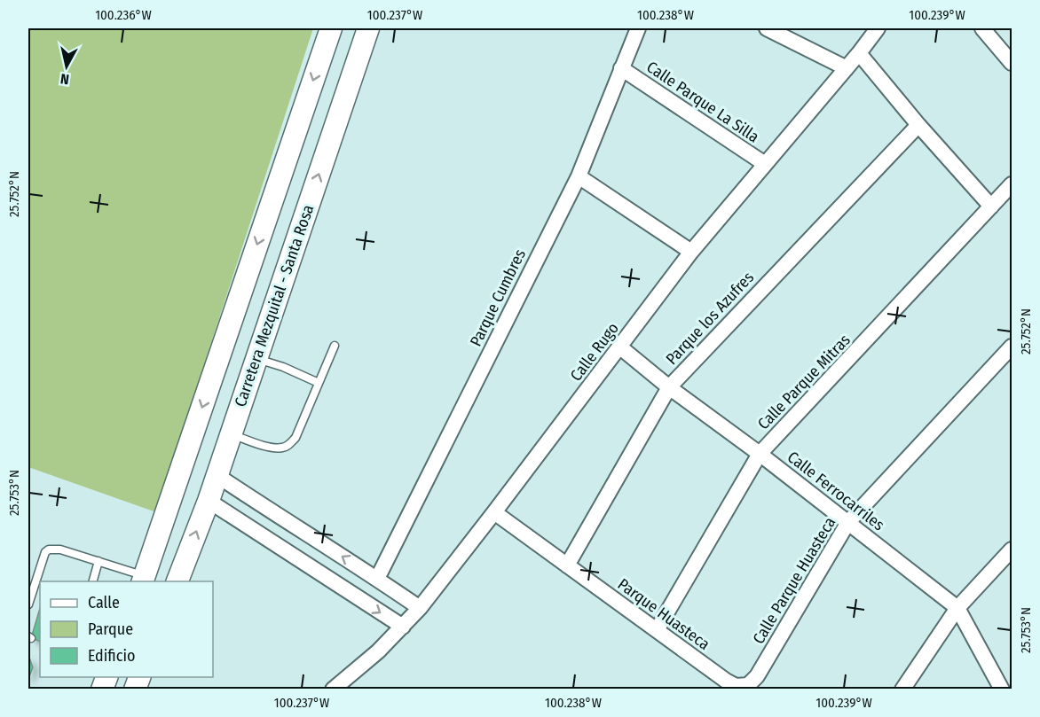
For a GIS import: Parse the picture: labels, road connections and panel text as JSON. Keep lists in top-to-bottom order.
{
  "streets": {
    "main road": ["Carretera Mezquital - Santa Rosa"],
    "street": [
      "Calle Parque La Silla",
      "Parque Cumbres",
      "Parque los Azufres",
      "Calle Rugo",
      "Calle Parque Mitras",
      "Calle Ferrocarriles",
      "Calle Parque Huasteca",
      "Parque Huasteca"
    ]
  },
  "crossings": [
    ["Calle Parque La Silla", "Parque Cumbres"],
    ["Calle Parque La Silla", "Calle Rugo"],
    ["Parque los Azufres", "Calle Ferrocarriles"],
    ["Parque los Azufres", "Parque Huasteca"],
    ["Calle Rugo", "Calle Ferrocarriles"],
    ["Calle Rugo", "Parque Huasteca"],
    ["Calle Parque Mitras", "Calle Ferrocarriles"],
    ["Calle Parque Mitras", "Parque Huasteca"],
    ["Calle Ferrocarriles", "Calle Parque Huasteca"],
    ["Calle Parque Huasteca", "Parque Huasteca"]
  ],
  "legend": ["Calle", "Parque", "Edificio"],
  "north": "bottom",
  "coordinates": [
    "100.236°W",
    "100.237°W",
    "100.238°W",
    "100.239°W",
    "25.752°N",
    "25.753°N"
  ]
}
